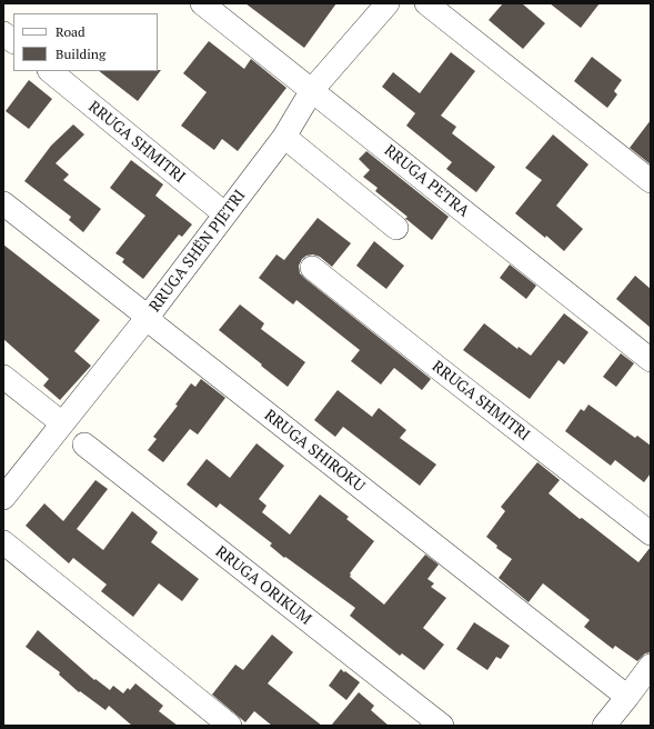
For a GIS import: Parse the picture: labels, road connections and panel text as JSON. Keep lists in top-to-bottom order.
{
  "streets": {
    "street": [
      "RRUGA SHMITRI",
      "RRUGA PETRA",
      "RRUGA SHËN PJETRI",
      "RRUGA SHIROKU",
      "RRUGA ORIKUM"
    ]
  },
  "crossings": [
    ["RRUGA SHMITRI", "RRUGA SHËN PJETRI"],
    ["RRUGA PETRA", "RRUGA SHËN PJETRI"],
    ["RRUGA SHËN PJETRI", "RRUGA SHIROKU"]
  ],
  "legend": ["Road", "Building"]
}
